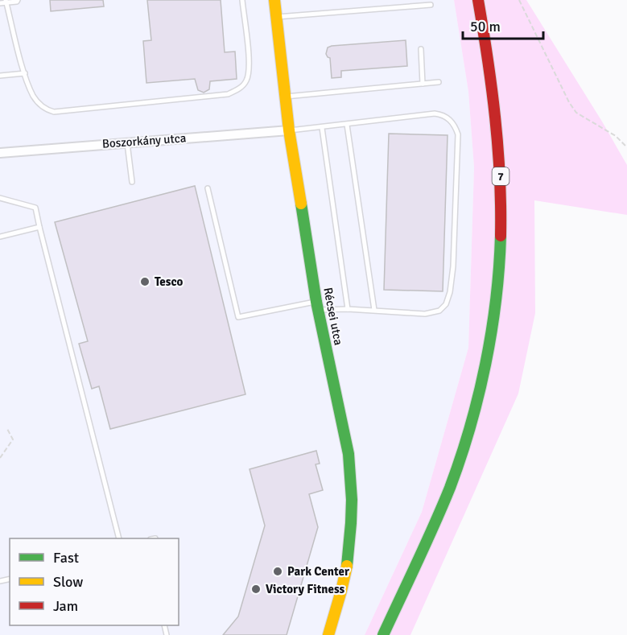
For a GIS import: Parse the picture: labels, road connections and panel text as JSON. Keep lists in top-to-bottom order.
{
  "streets": {
    "main road": ["7", "Récsei utca"],
    "street": ["Boszorkány utca"]
  },
  "crossings": [
    ["Boszorkány utca", "Récsei utca"]
  ],
  "places": ["Tesco", "Park Center", "Victory Fitness"],
  "legend": ["Fast", "Slow", "Jam"],
  "scale_bar": "50 m"
}
